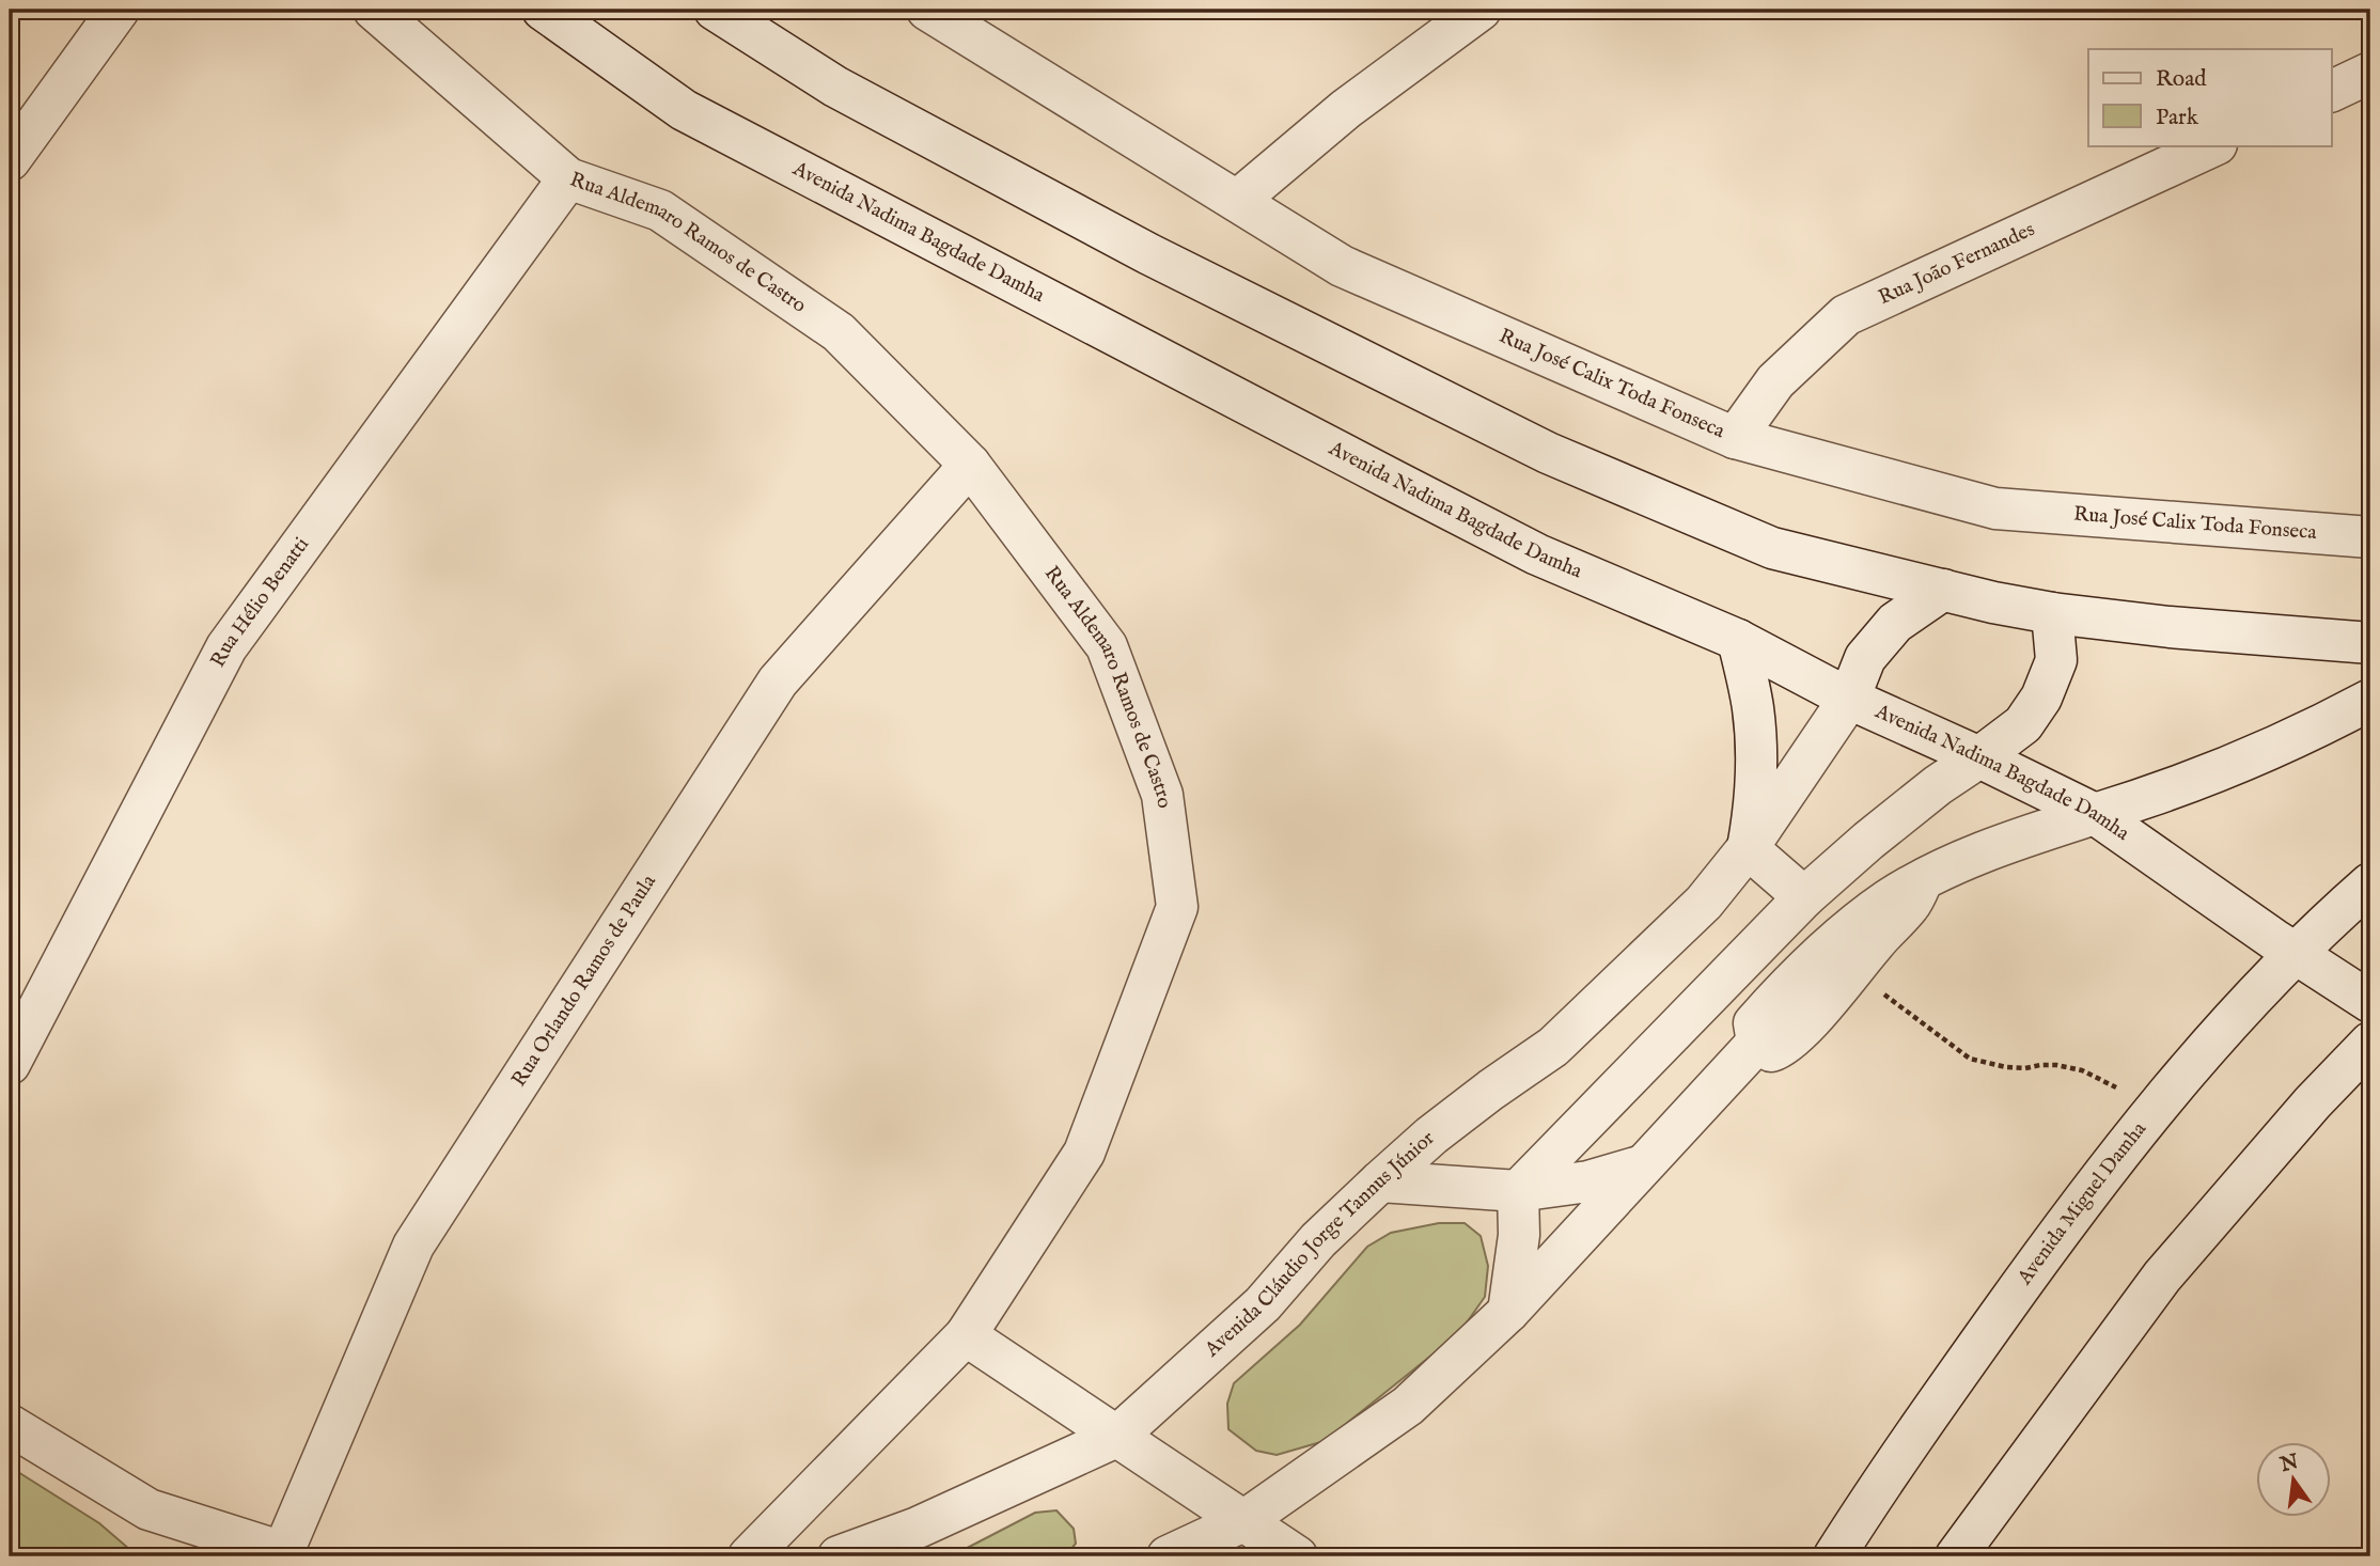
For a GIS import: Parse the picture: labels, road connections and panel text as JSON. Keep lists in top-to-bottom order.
{
  "streets": {
    "street": [
      "Avenida Nadima Bagdade Damha",
      "Rua Aldemaro Ramos de Castro",
      "Rua João Fernandes",
      "Rua José Calix Toda Fonseca",
      "Rua Hélio Benatti",
      "Rua Orlando Ramos de Paula",
      "Avenida Miguel Damha",
      "Avenida Cláudio Jorge Tannus Júnior"
    ]
  },
  "crossings": [
    ["Avenida Nadima Bagdade Damha", "Avenida Miguel Damha"],
    ["Avenida Nadima Bagdade Damha", "Avenida Cláudio Jorge Tannus Júnior"],
    ["Rua Aldemaro Ramos de Castro", "Rua Hélio Benatti"],
    ["Rua Aldemaro Ramos de Castro", "Rua Orlando Ramos de Paula"],
    ["Rua João Fernandes", "Rua José Calix Toda Fonseca"]
  ],
  "legend": ["Road", "Park"],
  "north": "top"
}
